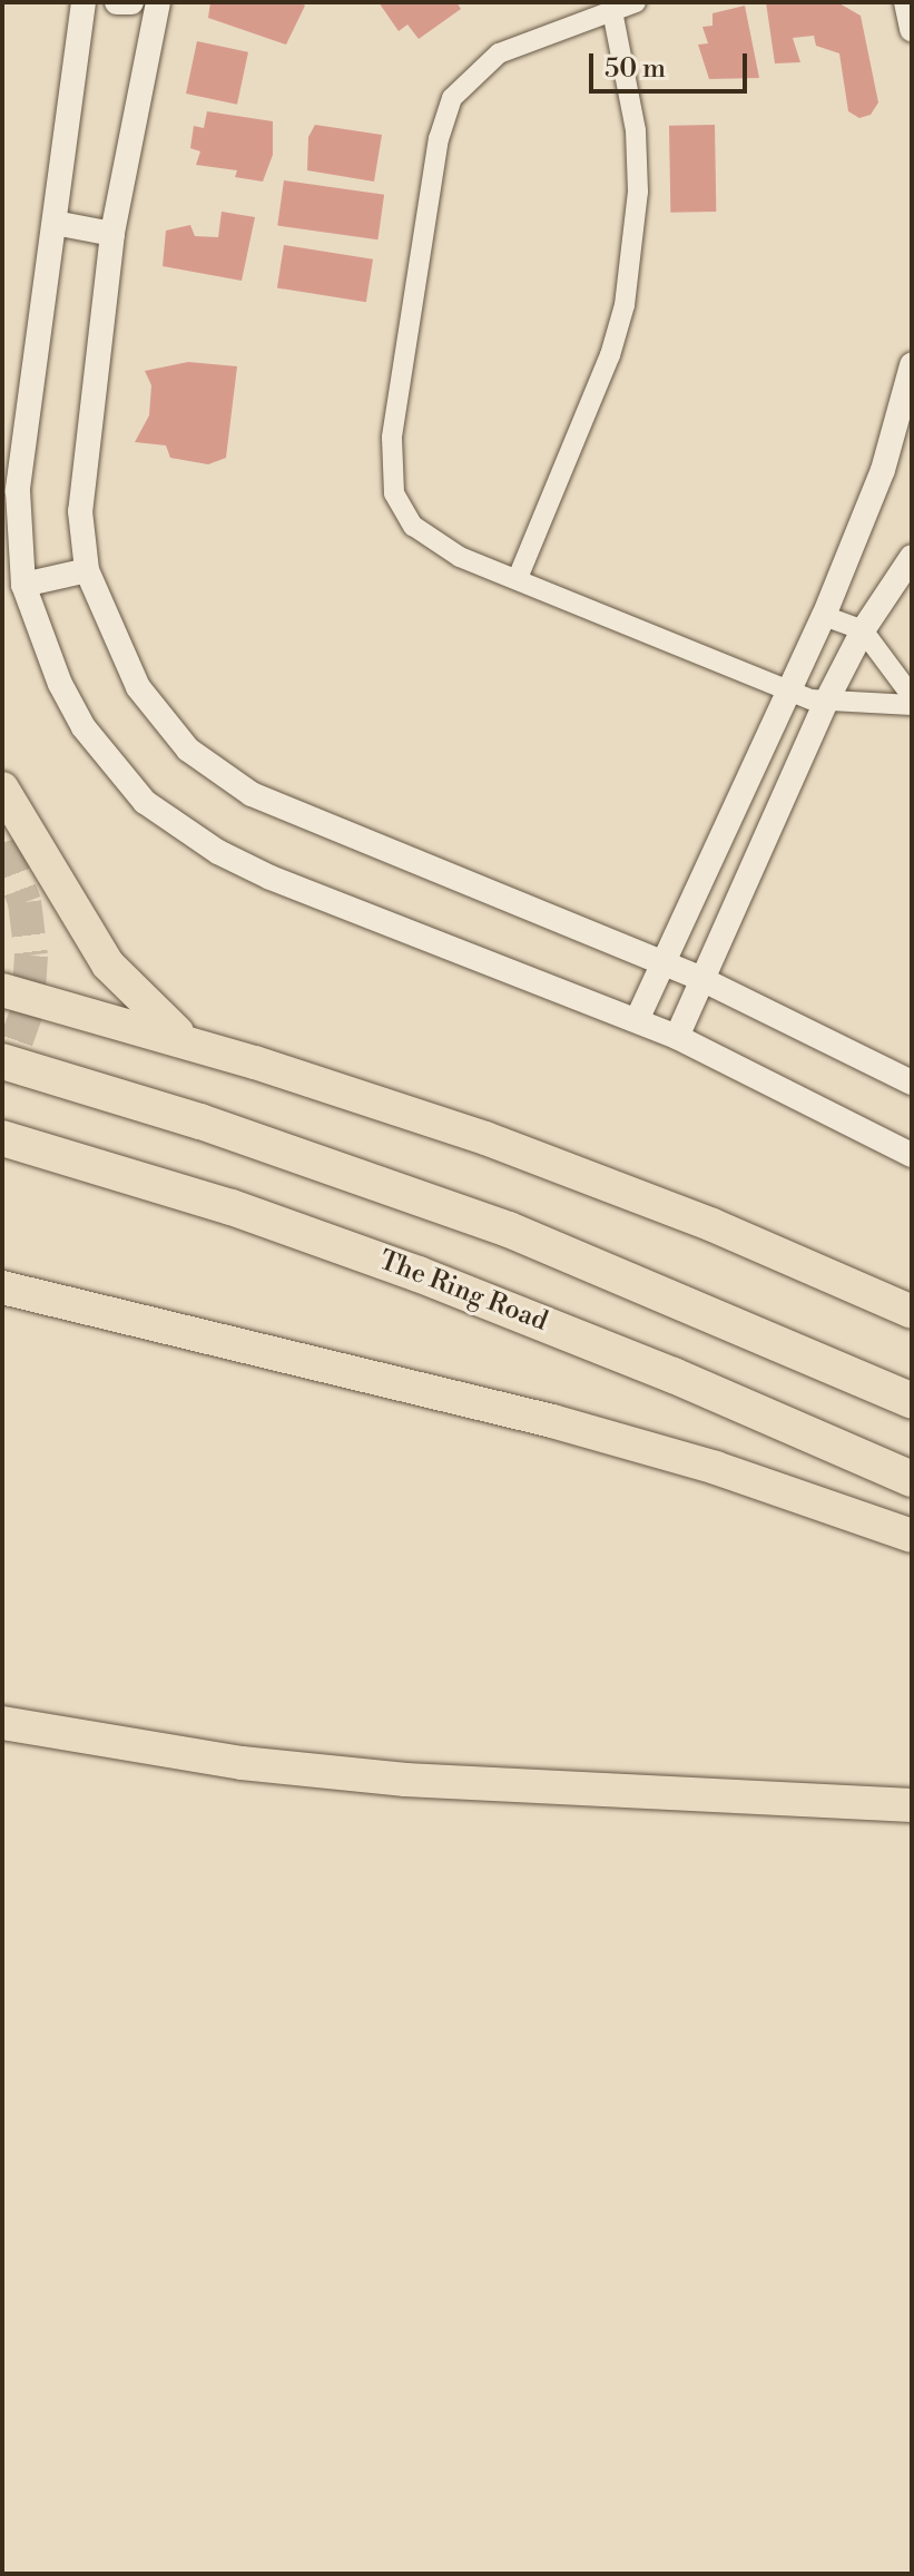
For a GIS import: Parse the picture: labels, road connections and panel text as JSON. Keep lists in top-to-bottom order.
{
  "streets": {
    "highway": ["The Ring Road"]
  },
  "scale_bar": "50 m"
}
